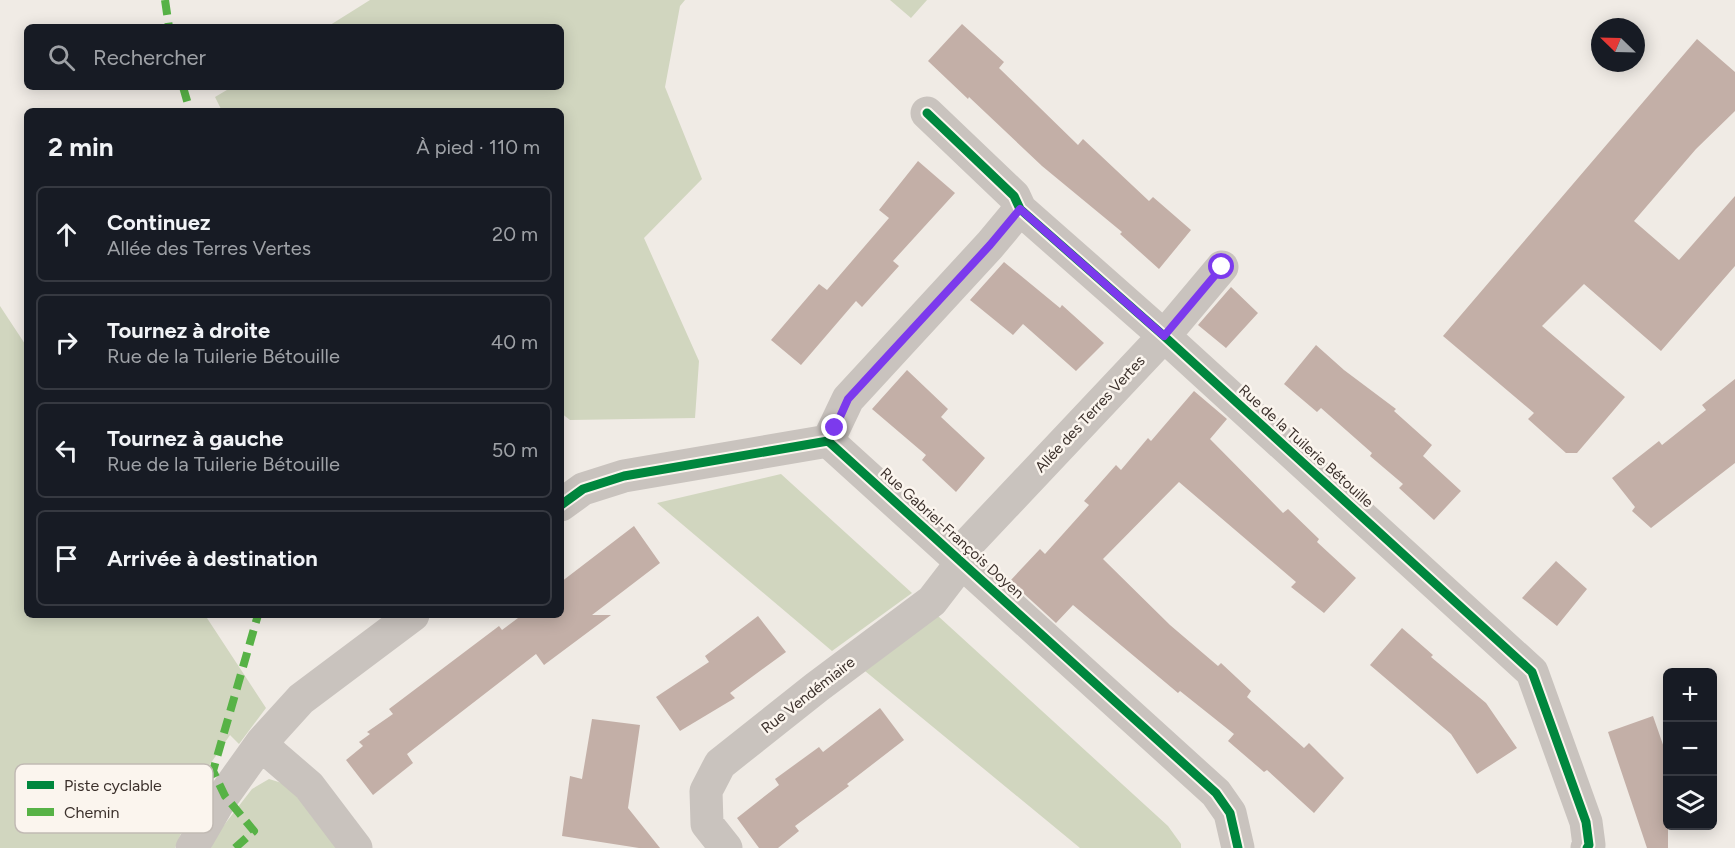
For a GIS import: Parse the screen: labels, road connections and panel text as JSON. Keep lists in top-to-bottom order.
{
  "streets": {
    "street": [
      "Allée des Terres Vertes",
      "Rue de la Tuilerie Bétouille",
      "Rue Gabriel-François Doyen",
      "Rue Vendémiaire"
    ]
  },
  "crossings": [
    ["Allée des Terres Vertes", "Rue de la Tuilerie Bétouille"],
    ["Allée des Terres Vertes", "Rue Gabriel-François Doyen"],
    ["Allée des Terres Vertes", "Rue Vendémiaire"],
    ["Rue Gabriel-François Doyen", "Rue Vendémiaire"]
  ],
  "legend": ["Piste cyclable", "Chemin"],
  "north": "top left",
  "page": {
    "search": "Rechercher",
    "heading": ["2 min", "À pied · 110 m"],
    "list": [
      ["Continuez", "Allée des Terres Vertes", "20 m"],
      ["Tournez à droite", "Rue de la Tuilerie Bétouille", "40 m"],
      ["Tournez à gauche", "Rue de la Tuilerie Bétouille", "50 m"],
      "Arrivée à destination"
    ],
    "map_buttons": ["+", "−"]
  }
}
